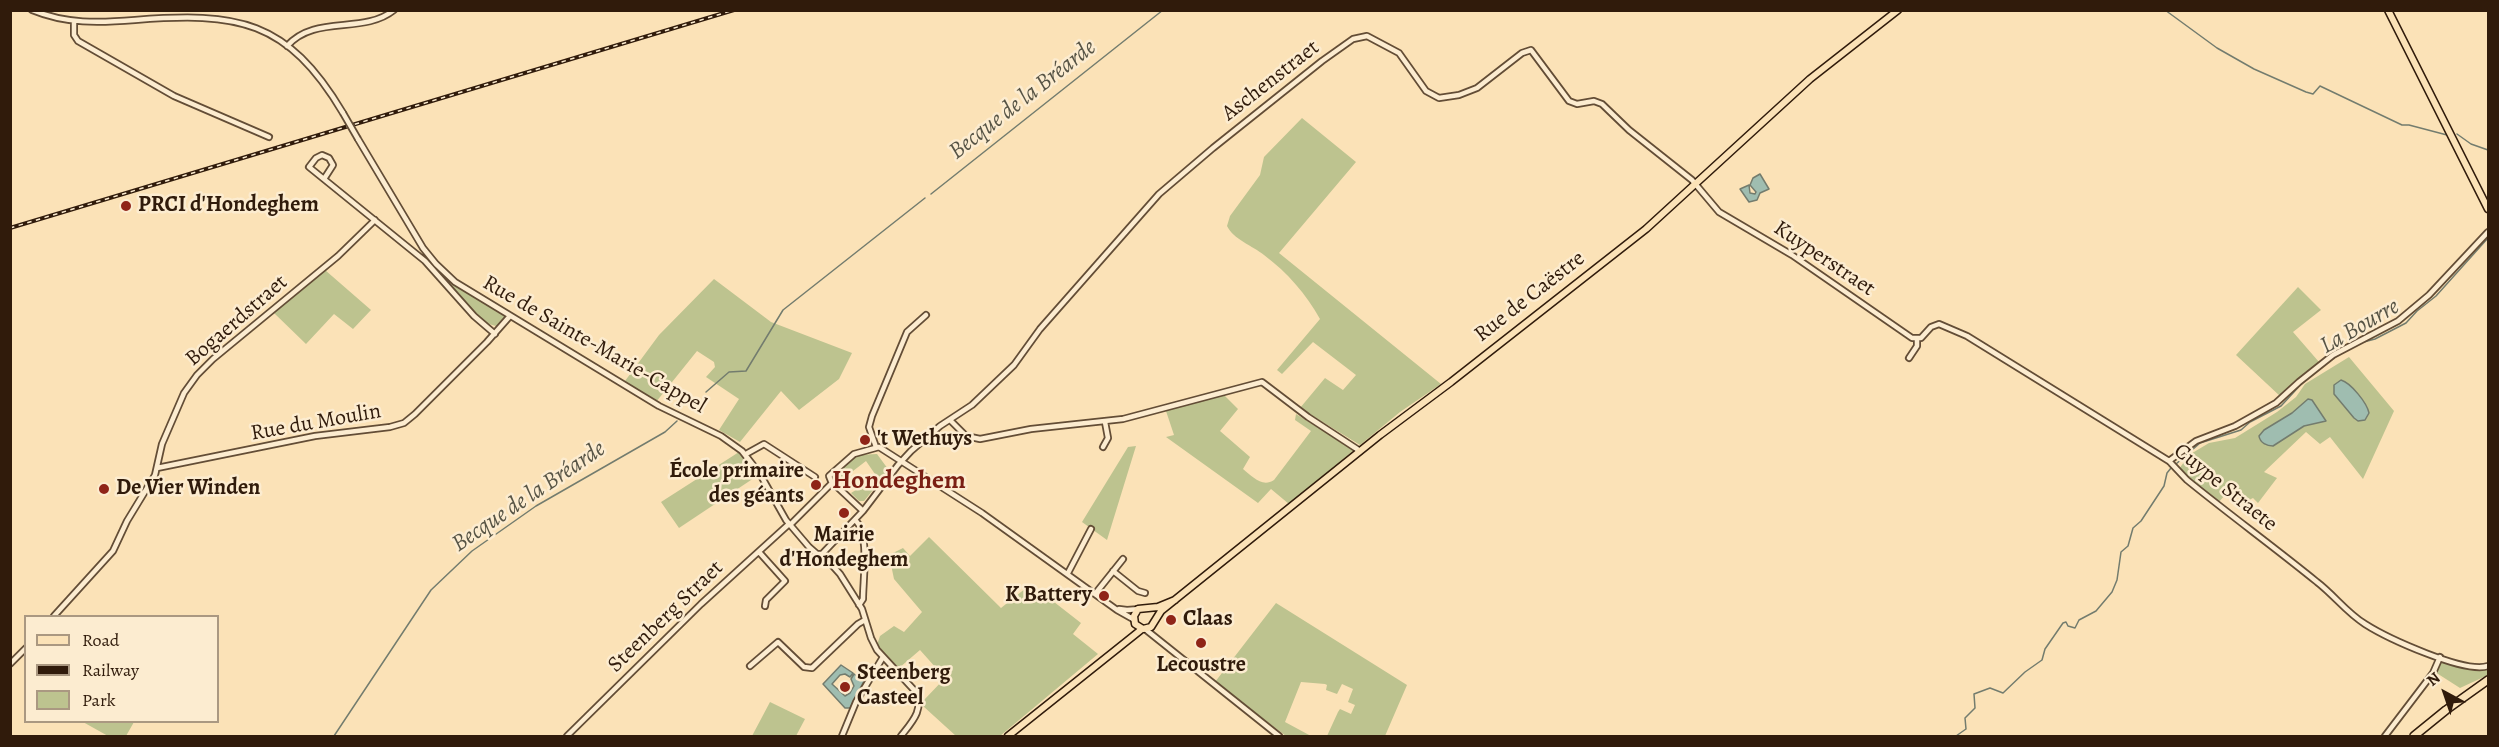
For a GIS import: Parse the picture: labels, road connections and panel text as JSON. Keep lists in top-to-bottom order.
{
  "streets": {
    "main road": ["Rue de Caëstre"],
    "street": [
      "Aschenstraet",
      "Kuyperstraet",
      "Bogaerdstraet",
      "Rue de Sainte-Marie-Cappel",
      "Rue du Moulin",
      "Cuype Straete",
      "Steenberg Straet"
    ]
  },
  "crossings": [
    ["Aschenstraet", "Kuyperstraet"],
    ["Aschenstraet", "Rue de Caëstre"],
    ["Kuyperstraet", "Rue de Caëstre"],
    ["Kuyperstraet", "Cuype Straete"],
    ["Bogaerdstraet", "Rue de Sainte-Marie-Cappel"],
    ["Bogaerdstraet", "Rue du Moulin"],
    ["Rue de Sainte-Marie-Cappel", "Rue du Moulin"],
    ["Rue de Sainte-Marie-Cappel", "Steenberg Straet"]
  ],
  "districts": ["Hondeghem"],
  "water": ["Becque de la Bréarde", "La Bourre"],
  "places": [
    "PRCI d'Hondeghem",
    "'t Wethuys",
    "École primaire des géants",
    "De Vier Winden",
    "Mairie d'Hondeghem",
    "K Battery",
    "Claas",
    "Lecoustre",
    "Steenberg Casteel"
  ],
  "legend": ["Road", "Railway", "Park"],
  "north": "top left"
}
